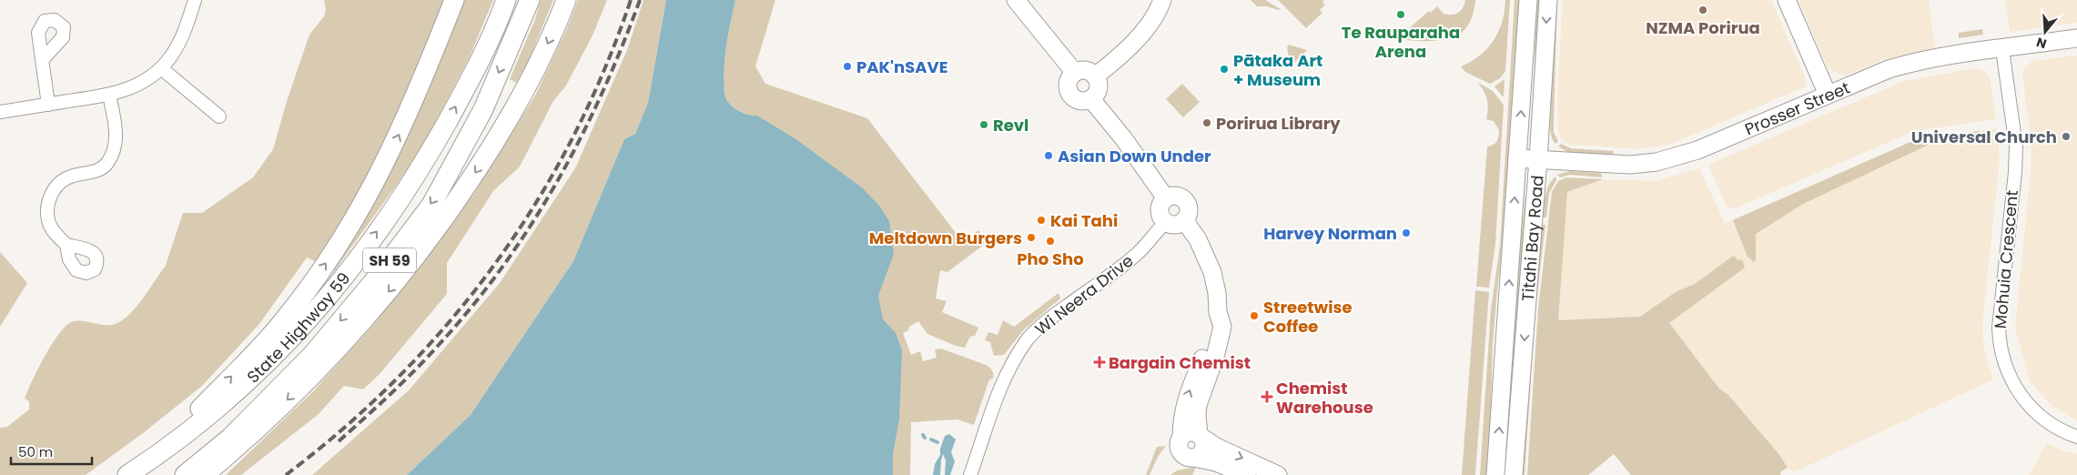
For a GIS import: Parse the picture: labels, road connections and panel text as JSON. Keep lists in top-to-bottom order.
{
  "streets": {
    "main road": [
      "Prosser Street",
      "Titahi Bay Road",
      "SH 59",
      "State Highway 59"
    ],
    "street": ["Mohuia Crescent", "Wi Neera Drive"]
  },
  "crossings": [
    ["Prosser Street", "Titahi Bay Road"],
    ["Prosser Street", "Mohuia Crescent"]
  ],
  "places": {
    "other": [
      "NZMA Porirua",
      "Te Rauparaha Arena",
      "PAK'nSAVE",
      "Pātaka Art + Museum",
      "Porirua Library",
      "Revl",
      "Universal Church",
      "Asian Down Under",
      "Kai Tahi",
      "Harvey Norman",
      "Meltdown Burgers",
      "Pho Sho",
      "Streetwise Coffee"
    ],
    "health": ["Bargain Chemist", "Chemist Warehouse"]
  },
  "scale_bar": "50 m",
  "north": "bottom"
}
